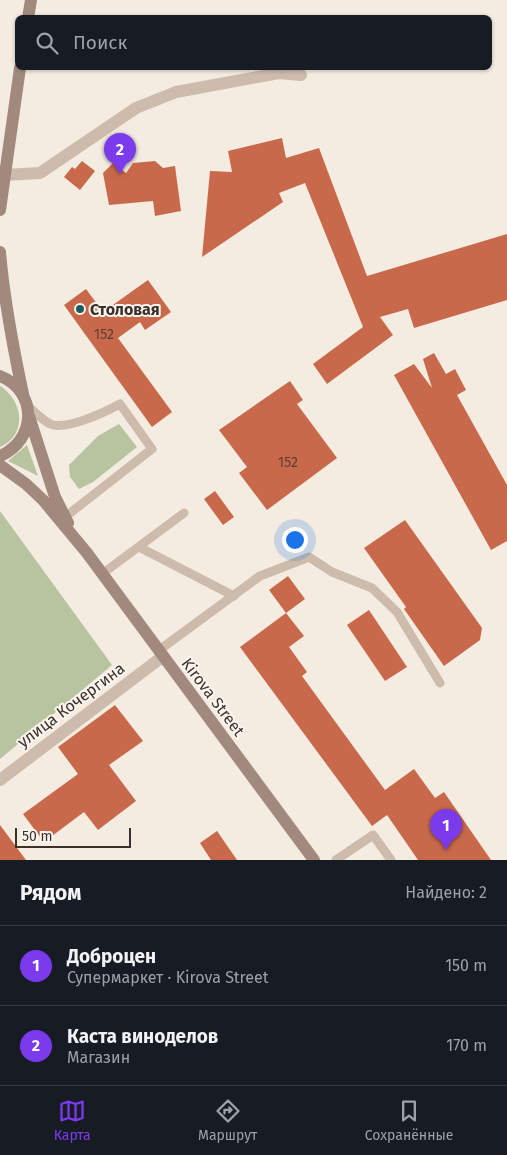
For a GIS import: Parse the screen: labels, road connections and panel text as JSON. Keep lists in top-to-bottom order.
{
  "streets": {
    "main road": ["Kirova Street"],
    "street": ["улица Кочергина"]
  },
  "crossings": [
    ["Kirova Street", "улица Кочергина"]
  ],
  "places": ["Столовая"],
  "house_numbers": ["152", "152"],
  "scale_bar": "50 m",
  "page": {
    "search": "Поиск",
    "pins": ["2", "1"],
    "scale": "50 m",
    "heading": ["Рядом", "Найдено: 2"],
    "list": [
      {
        "mark": "1",
        "name": "Доброцен",
        "note": "Супермаркет · Kirova Street",
        "value": "150 m"
      },
      {
        "mark": "2",
        "name": "Каста виноделов",
        "note": "Магазин",
        "value": "170 m"
      }
    ],
    "nav": ["Карта", "Маршрут", "Сохранённые"]
  }
}
